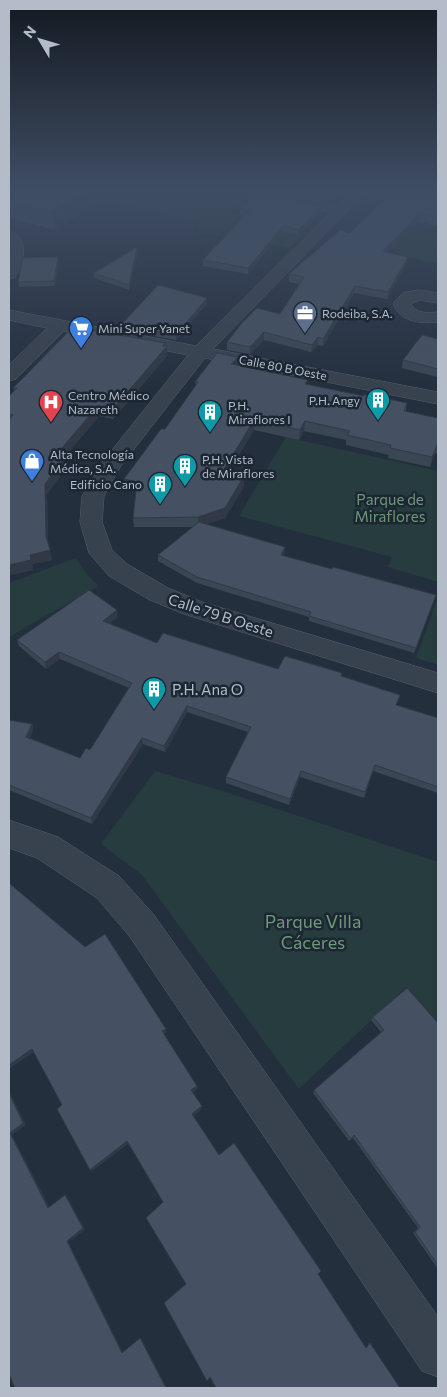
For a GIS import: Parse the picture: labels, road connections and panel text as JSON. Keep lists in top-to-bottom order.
{
  "streets": {
    "street": ["Calle 80 B Oeste", "Calle 79 B Oeste"]
  },
  "crossings": [
    ["Calle 80 B Oeste", "Calle 79 B Oeste"]
  ],
  "parks": ["Parque de Miraflores", "Parque Villa Cáceres"],
  "places": {
    "office": ["Rodeiba, S.A."],
    "supermarket": ["Mini Super Yanet"],
    "building": [
      "P.H. Angy",
      "P.H. Miraflores I",
      "P.H. Vista de Miraflores",
      "Edificio Cano",
      "P.H. Ana O"
    ],
    "hospital": ["Centro Médico Nazareth"],
    "shop": ["Alta Tecnología Médica, S.A."]
  },
  "north": "top left"
}
